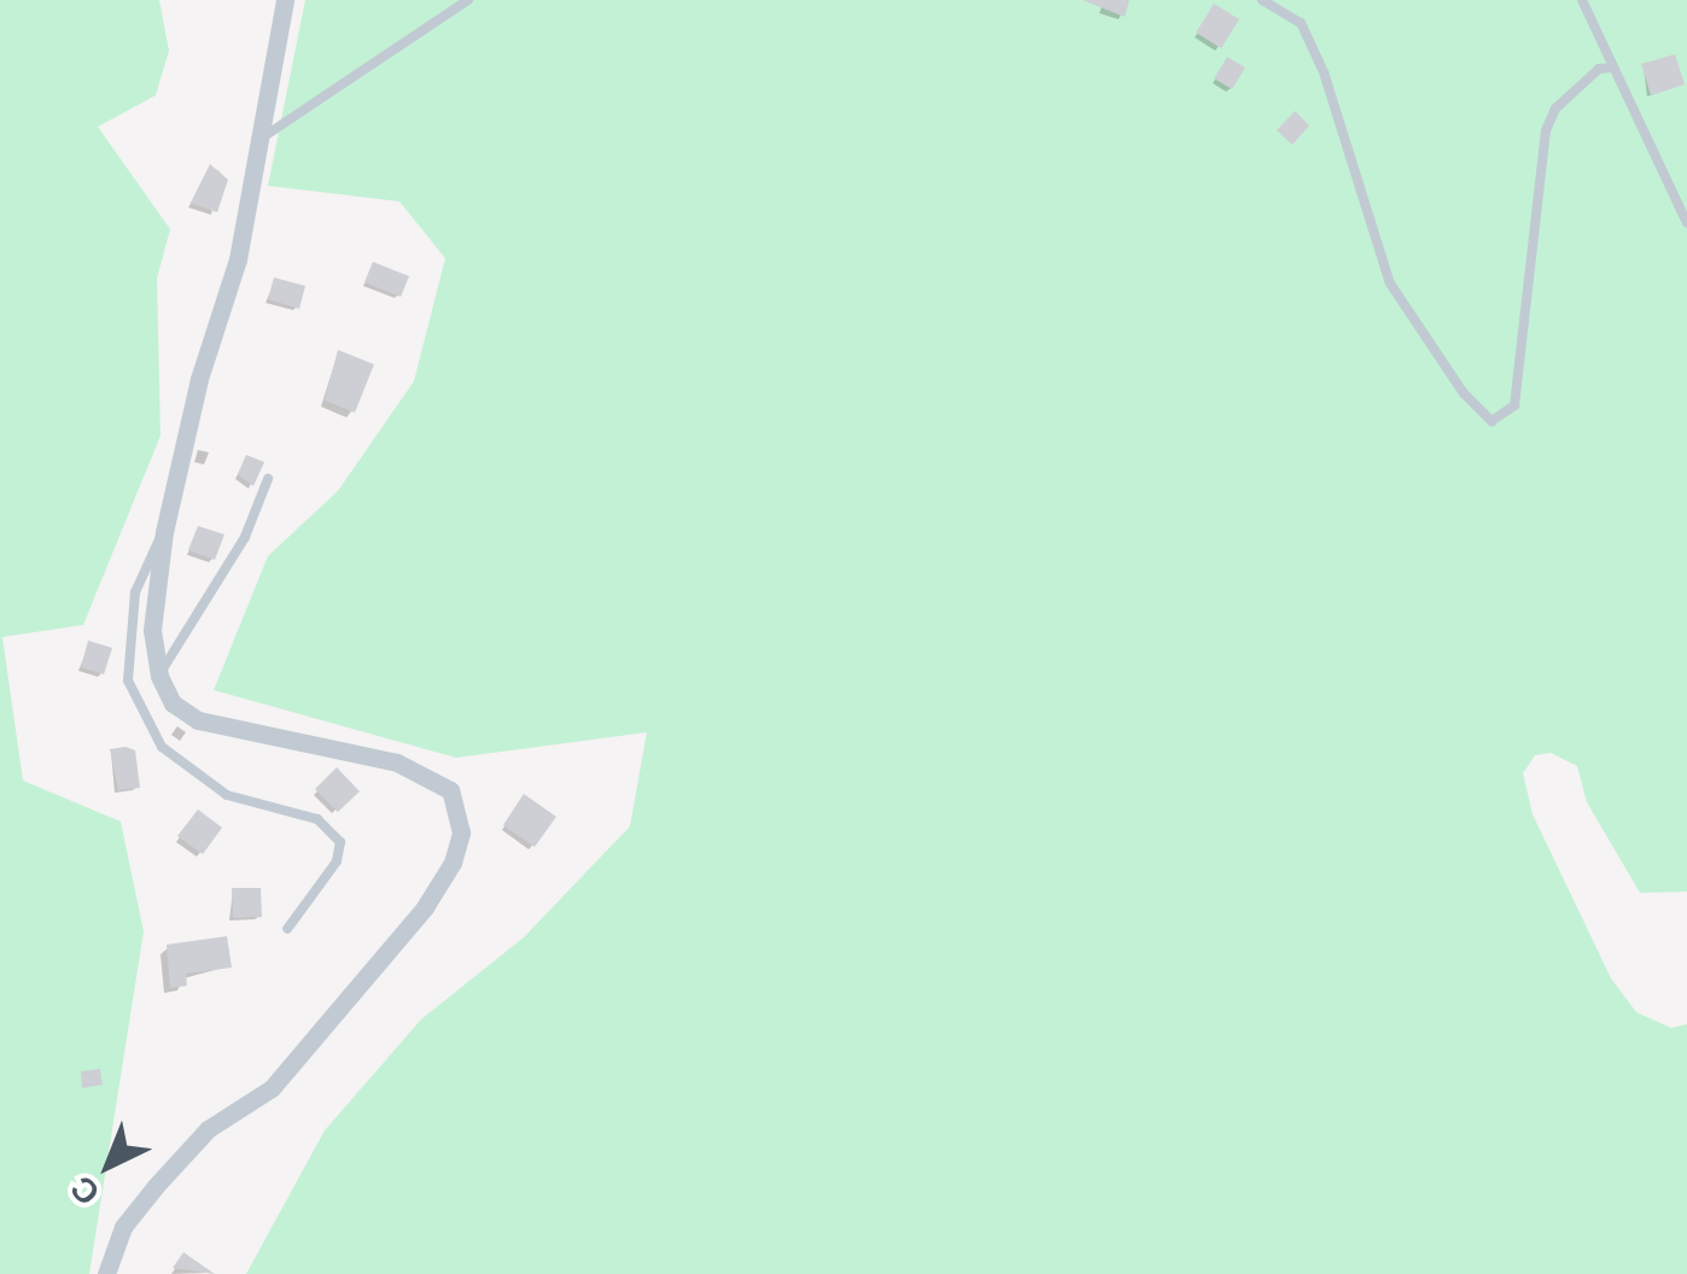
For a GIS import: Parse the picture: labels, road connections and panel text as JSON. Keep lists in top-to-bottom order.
{
  "north": "bottom left"
}
